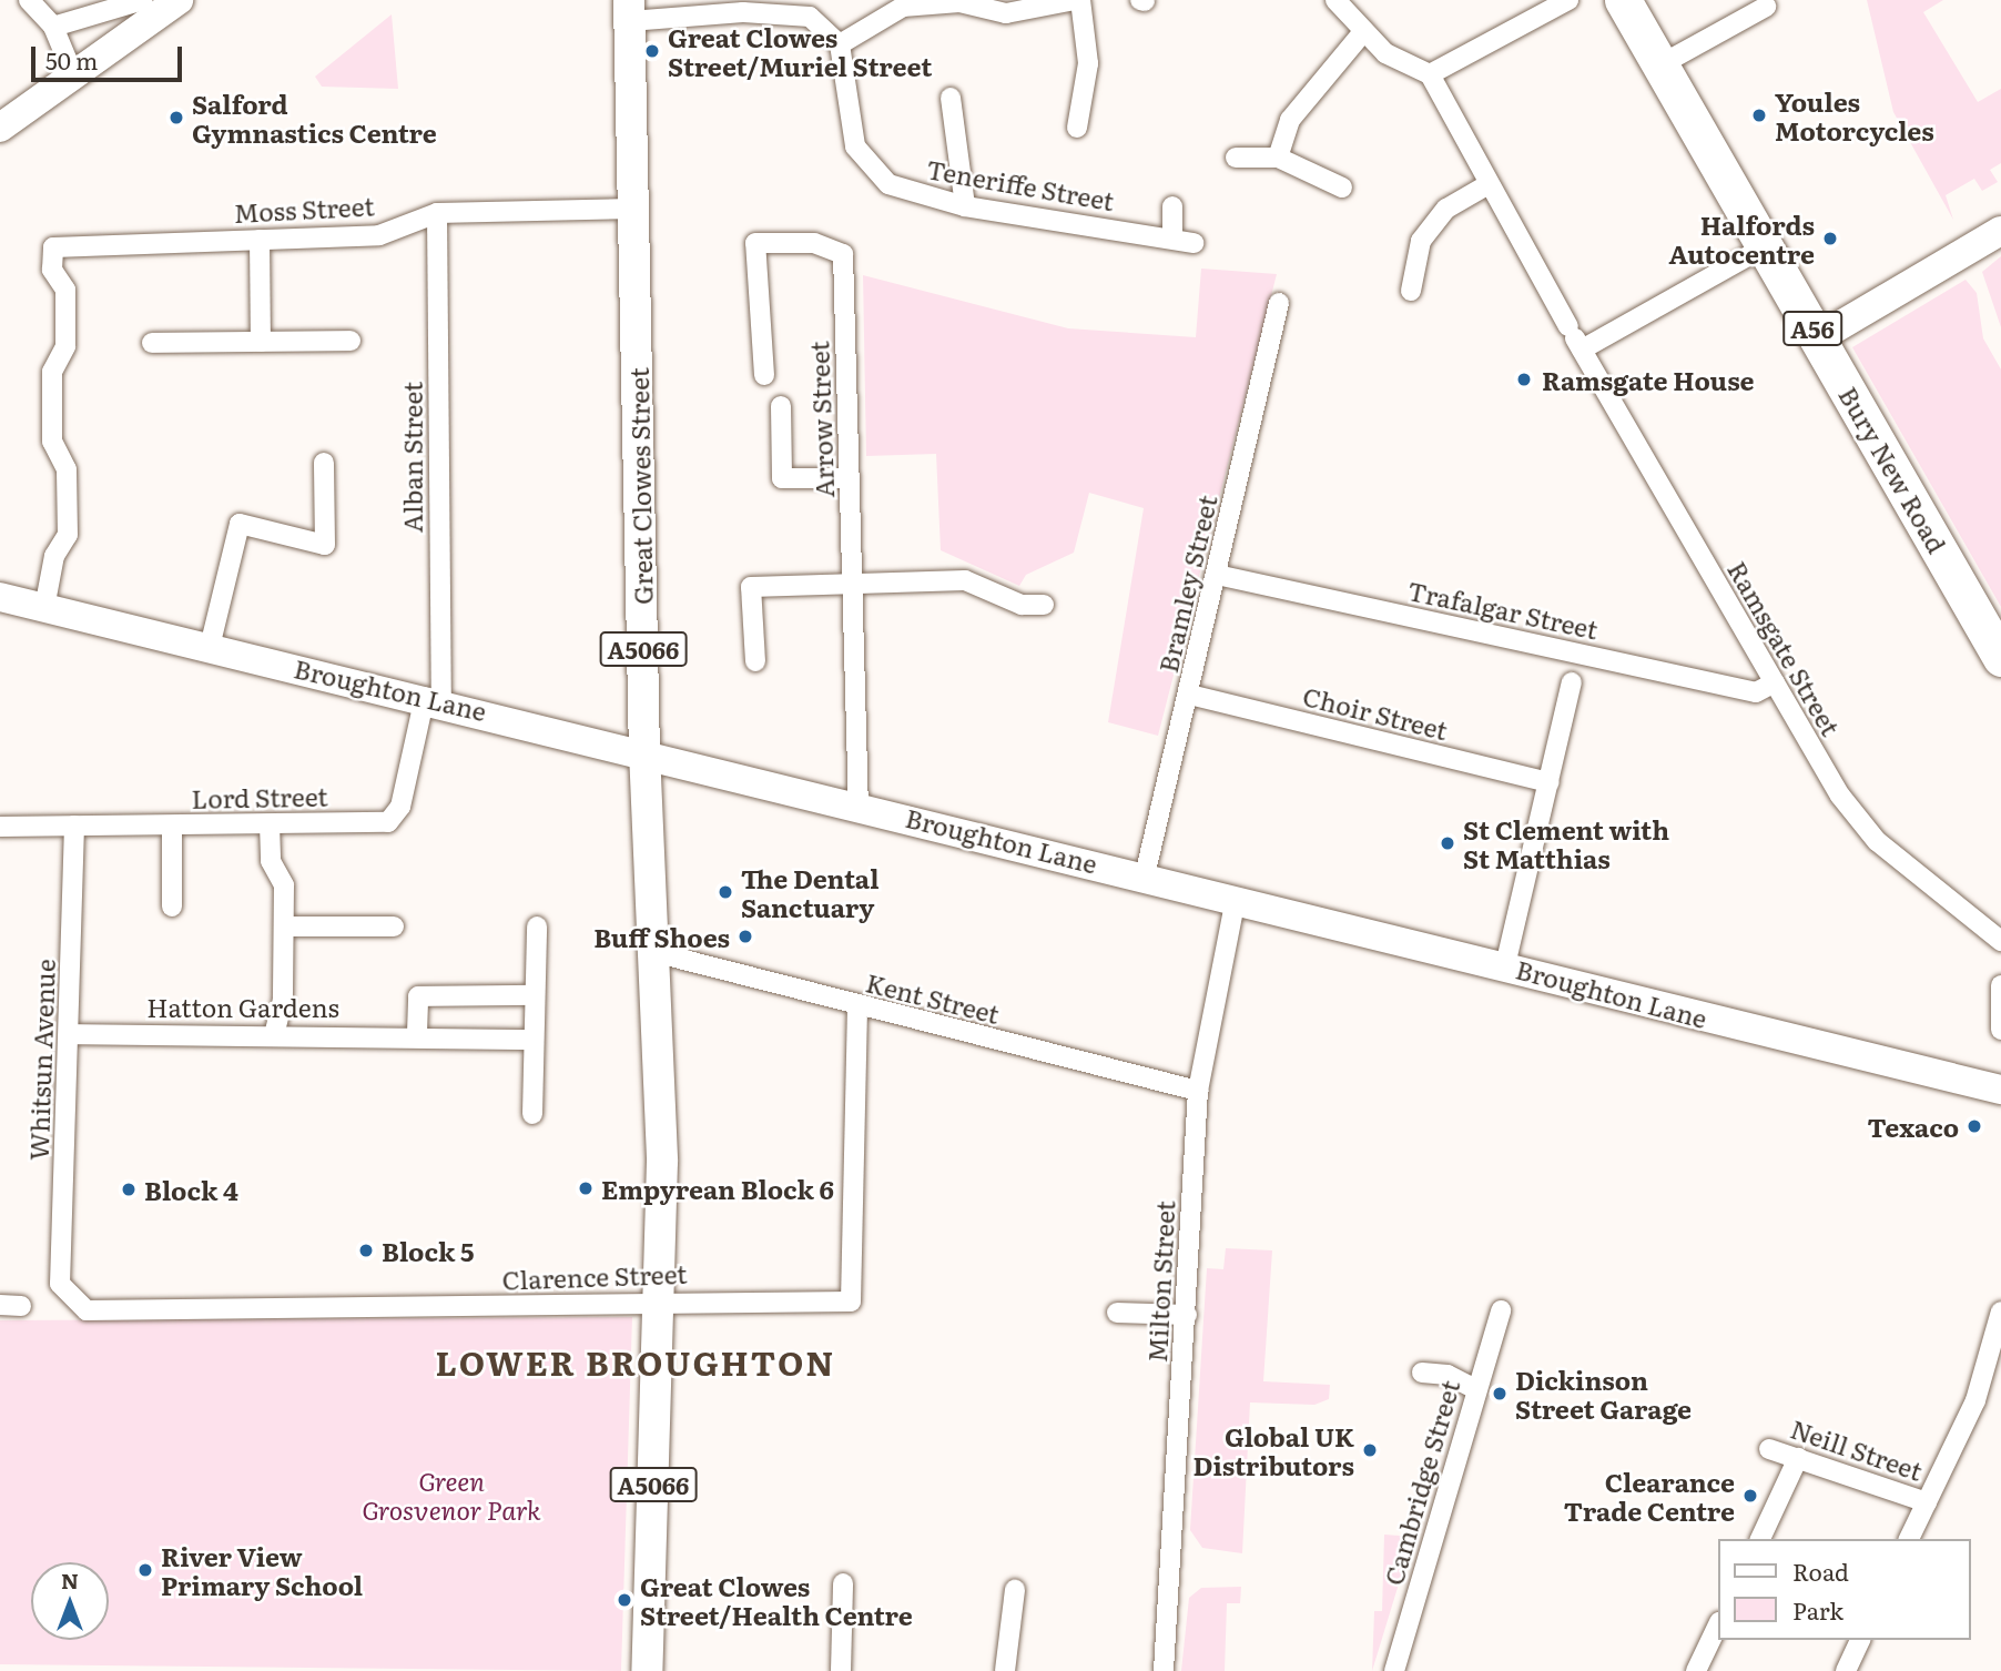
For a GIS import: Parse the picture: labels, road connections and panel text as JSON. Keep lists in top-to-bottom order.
{
  "streets": {
    "highway": ["A56", "Bury New Road"],
    "main road": ["Great Clowes Street", "A5066"],
    "street": [
      "Teneriffe Street",
      "Moss Street",
      "Arrow Street",
      "Alban Street",
      "Bramley Street",
      "Trafalgar Street",
      "Ramsgate Street",
      "Broughton Lane",
      "Choir Street",
      "Lord Street",
      "Kent Street",
      "Hatton Gardens",
      "Whitsun Avenue",
      "Clarence Street",
      "Milton Street",
      "Neill Street",
      "Cambridge Street"
    ]
  },
  "crossings": [
    ["Moss Street", "Alban Street"],
    ["Moss Street", "Great Clowes Street"],
    ["Moss Street", "Broughton Lane"],
    ["Arrow Street", "Broughton Lane"],
    ["Alban Street", "Broughton Lane"],
    ["Alban Street", "Lord Street"],
    ["Great Clowes Street", "Broughton Lane"],
    ["Great Clowes Street", "Kent Street"],
    ["Great Clowes Street", "Clarence Street"],
    ["Bramley Street", "Trafalgar Street"],
    ["Bramley Street", "Broughton Lane"],
    ["Bramley Street", "Choir Street"],
    ["Trafalgar Street", "Ramsgate Street"],
    ["Broughton Lane", "Lord Street"],
    ["Broughton Lane", "Milton Street"],
    ["Lord Street", "Whitsun Avenue"],
    ["Kent Street", "Clarence Street"],
    ["Kent Street", "Milton Street"],
    ["Hatton Gardens", "Whitsun Avenue"],
    ["Whitsun Avenue", "Clarence Street"]
  ],
  "districts": ["LOWER BROUGHTON"],
  "parks": ["Green Grosvenor Park"],
  "places": [
    "Great Clowes Street/Muriel Street",
    "Youles Motorcycles",
    "Salford Gymnastics Centre",
    "Halfords Autocentre",
    "Ramsgate House",
    "St Clement with St Matthias",
    "The Dental Sanctuary",
    "Buff Shoes",
    "Texaco",
    "Empyrean Block 6",
    "Block 4",
    "Block 5",
    "Dickinson Street Garage",
    "Global UK Distributors",
    "Clearance Trade Centre",
    "River View Primary School",
    "Great Clowes Street/Health Centre"
  ],
  "legend": ["Road", "Park"],
  "scale_bar": "50 m",
  "north": "top"
}
